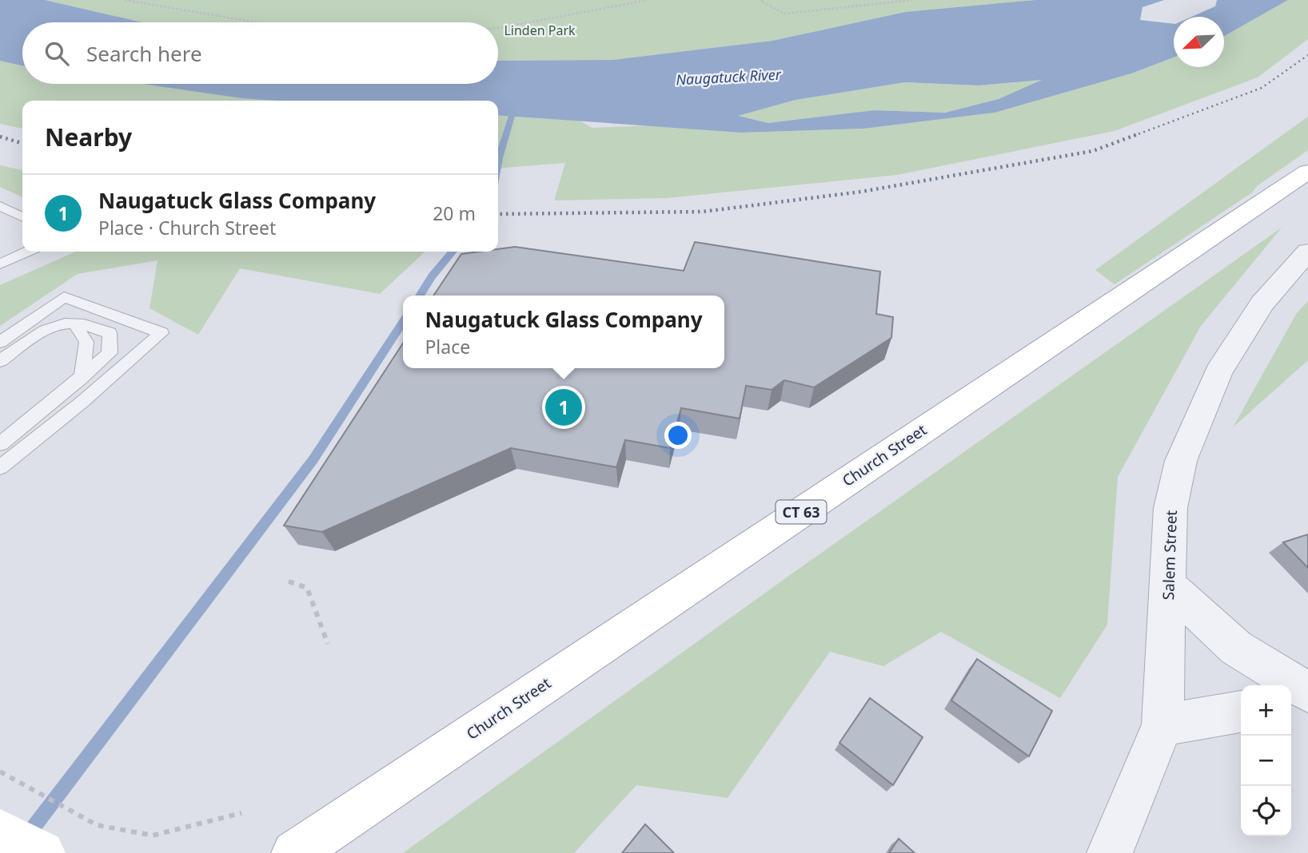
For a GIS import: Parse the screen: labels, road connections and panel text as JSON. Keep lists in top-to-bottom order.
{
  "streets": {
    "main road": ["Church Street", "CT 63"],
    "street": ["Salem Street"]
  },
  "water": ["Naugatuck River"],
  "parks": ["Linden Park"],
  "north": "bottom left",
  "page": {
    "search": "Search here",
    "heading": "Nearby",
    "list": [
      {
        "mark": "1",
        "name": "Naugatuck Glass Company",
        "note": "Place · Church Street",
        "value": "20 m"
      }
    ],
    "popup": ["Naugatuck Glass Company", "Place"],
    "pins": "1",
    "map_buttons": ["+", "−"]
  }
}
